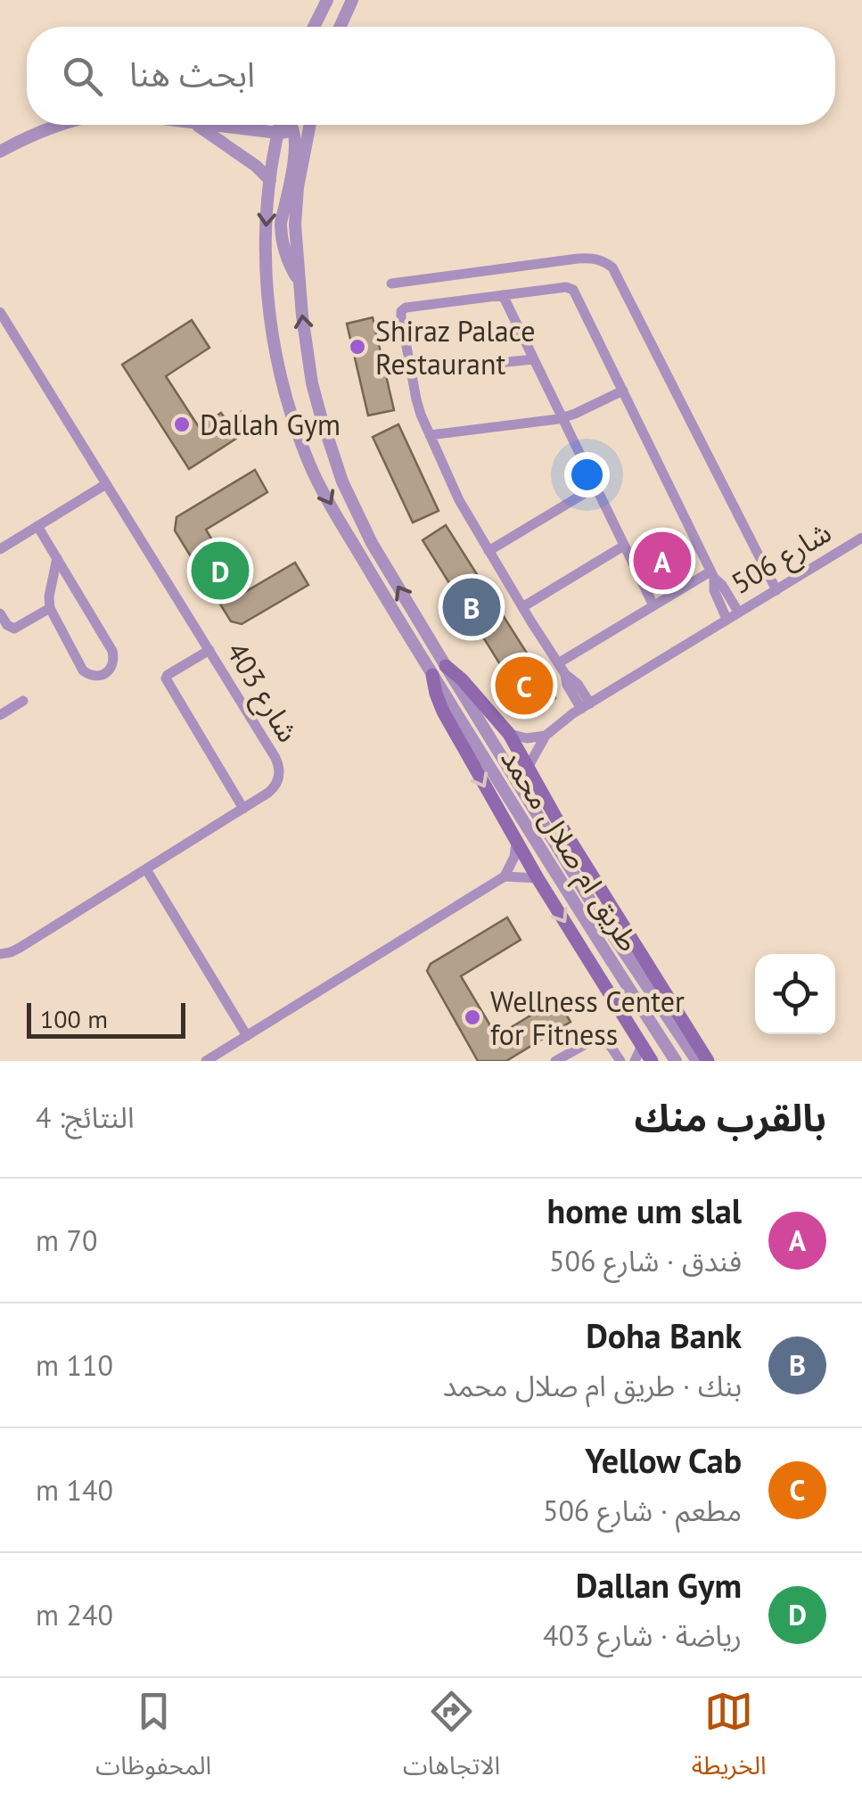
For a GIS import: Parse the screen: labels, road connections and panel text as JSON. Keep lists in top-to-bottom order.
{
  "streets": {
    "street": ["شارع 506", "شارع 403", "طريق ام صلال محمد"]
  },
  "places": ["Shiraz Palace Restaurant", "Dallah Gym", "Wellness Center for Fitness"],
  "scale_bar": "100 m",
  "page": {
    "search": "ابحث هنا",
    "pins": [
      "A",
      "D",
      "B",
      "C"
    ],
    "scale": "100 m",
    "heading": ["بالقرب منك", "النتائج: 4"],
    "list": [
      {
        "mark": "A",
        "name": "home um slal",
        "note": "فندق · شارع 506",
        "value": "70 m"
      },
      {
        "mark": "B",
        "name": "Doha Bank",
        "note": "بنك · طريق ام صلال محمد",
        "value": "110 m"
      },
      {
        "mark": "C",
        "name": "Yellow Cab",
        "note": "مطعم · شارع 506",
        "value": "140 m"
      },
      {
        "mark": "D",
        "name": "Dallan Gym",
        "note": "رياضة · شارع 403",
        "value": "240 m"
      }
    ],
    "nav": ["الخريطة", "الاتجاهات", "المحفوظات"]
  }
}
